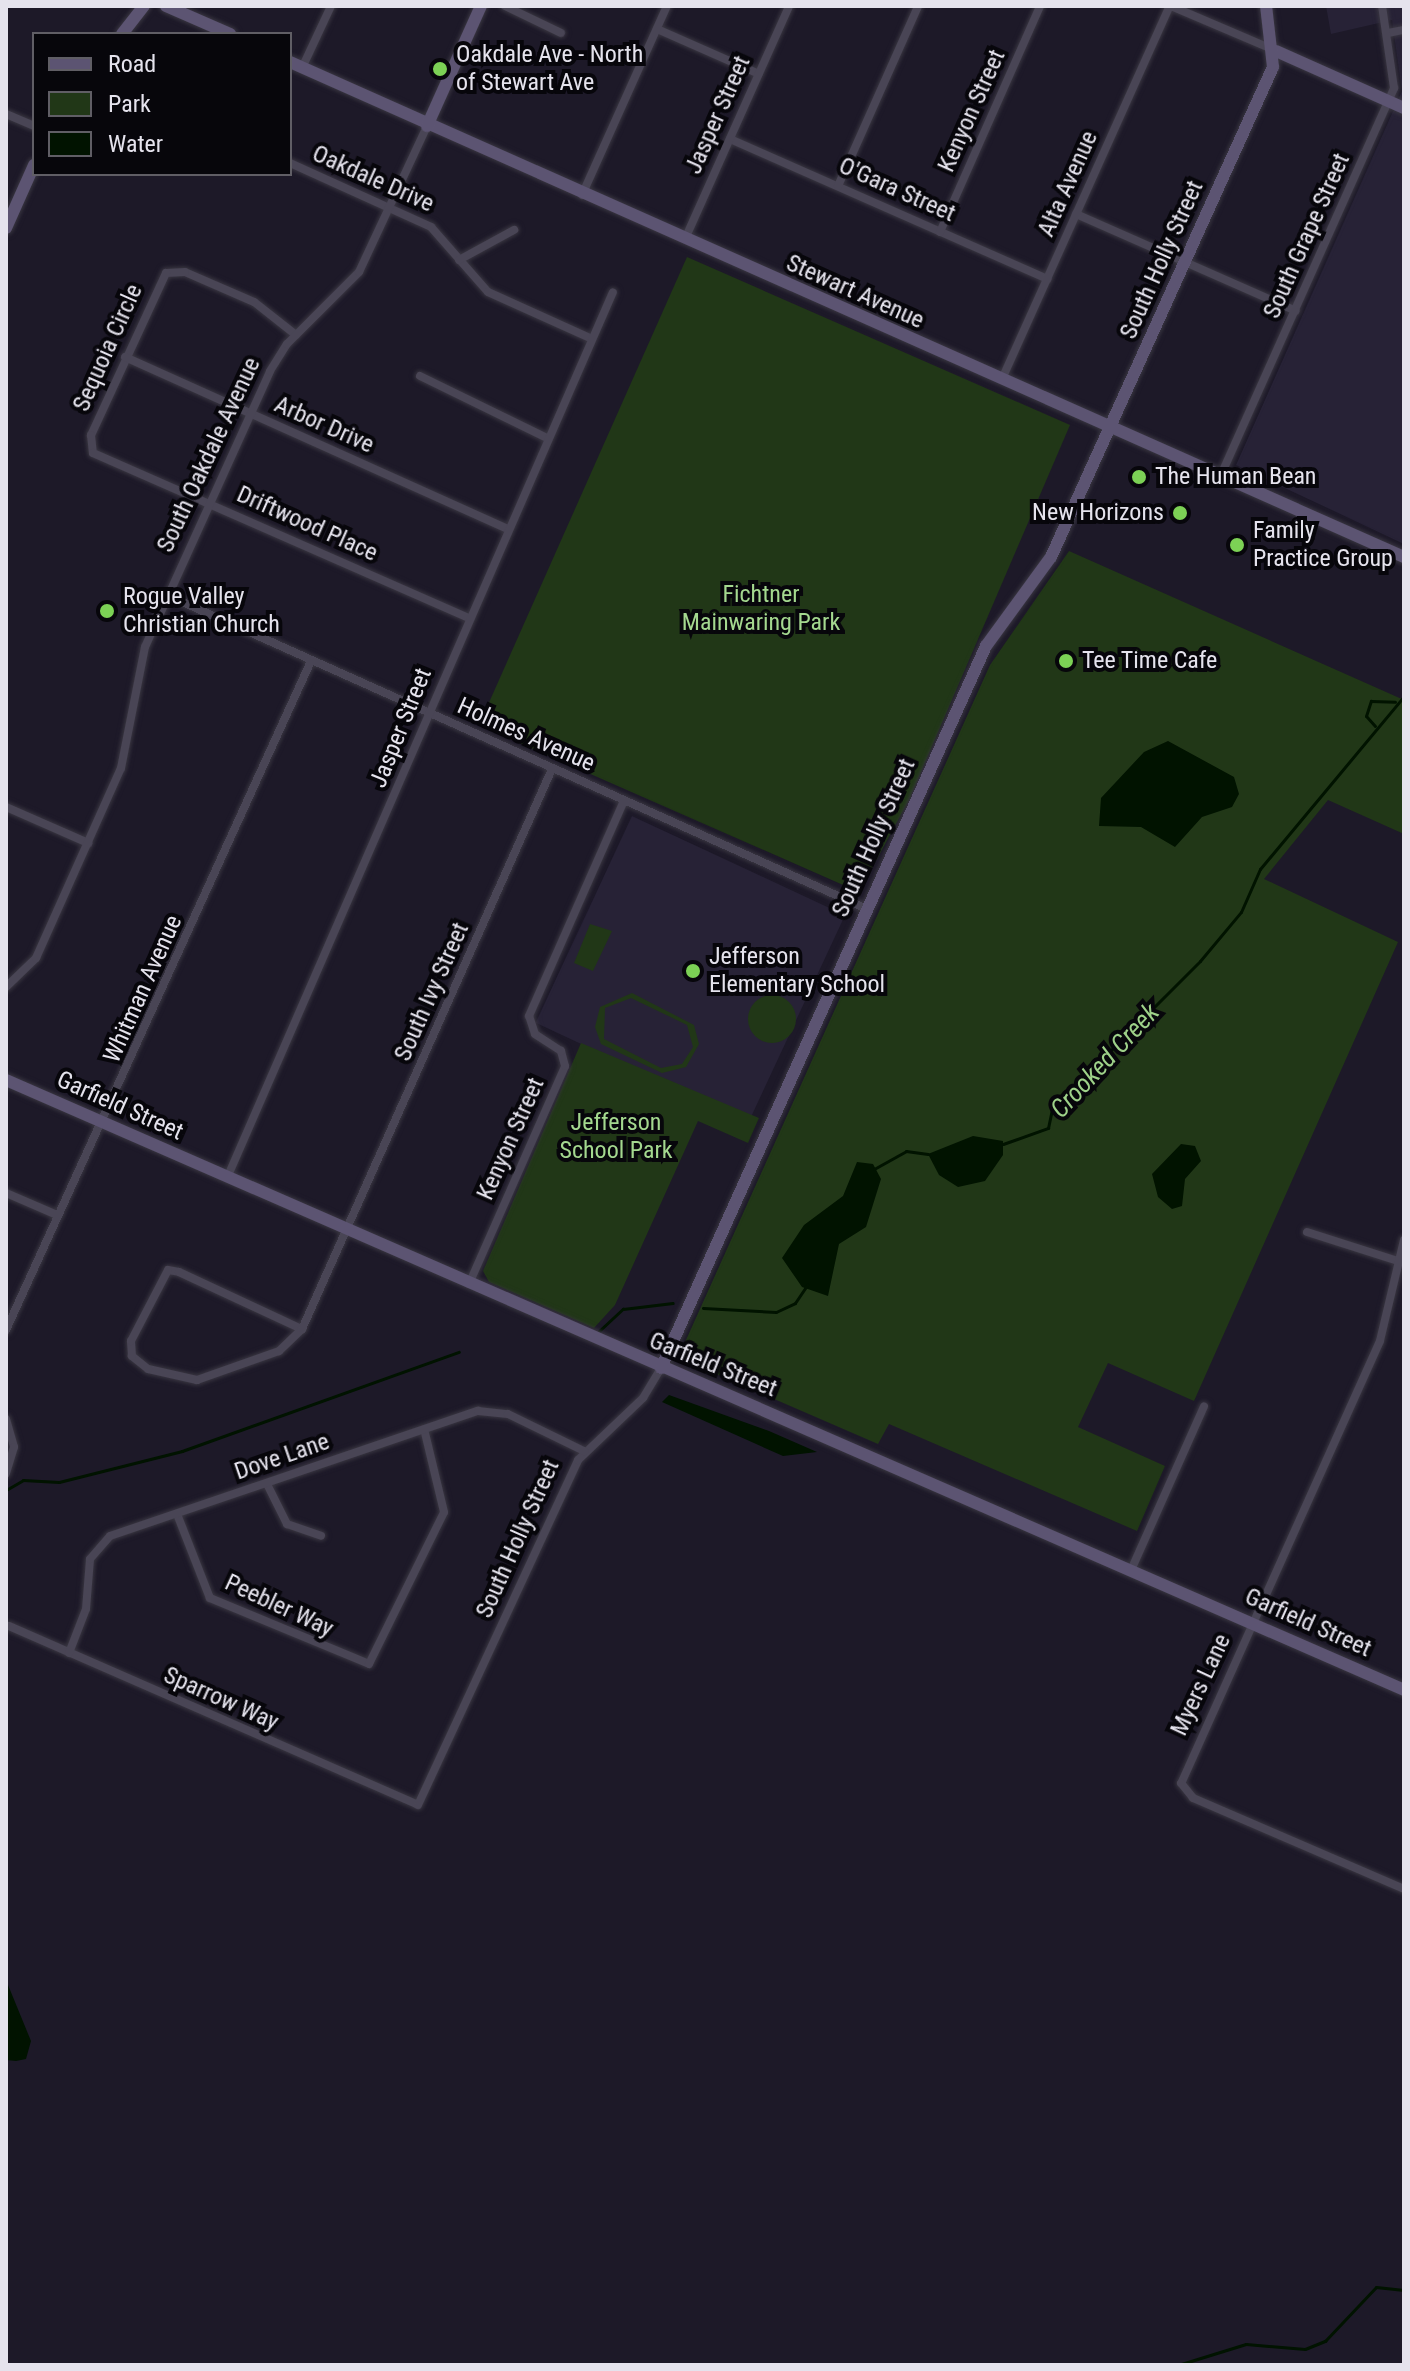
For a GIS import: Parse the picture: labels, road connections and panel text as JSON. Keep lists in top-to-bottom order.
{
  "streets": {
    "main road": [
      "South Holly Street",
      "Stewart Avenue",
      "South Oakdale Avenue",
      "Garfield Street"
    ],
    "street": [
      "Kenyon Street",
      "Jasper Street",
      "Oakdale Drive",
      "Alta Avenue",
      "O'Gara Street",
      "South Grape Street",
      "Sequoia Circle",
      "Arbor Drive",
      "Driftwood Place",
      "Holmes Avenue",
      "Whitman Avenue",
      "South Ivy Street",
      "Dove Lane",
      "Peebler Way",
      "Myers Lane",
      "Sparrow Way"
    ]
  },
  "crossings": [
    ["Kenyon Street", "O'Gara Street"],
    ["Kenyon Street", "Holmes Avenue"],
    ["Kenyon Street", "Garfield Street"],
    ["Jasper Street", "Oakdale Drive"],
    ["Jasper Street", "O'Gara Street"],
    ["Jasper Street", "Stewart Avenue"],
    ["Jasper Street", "Arbor Drive"],
    ["Jasper Street", "Driftwood Place"],
    ["Jasper Street", "Holmes Avenue"],
    ["Jasper Street", "Garfield Street"],
    ["Oakdale Drive", "South Oakdale Avenue"],
    ["Alta Avenue", "O'Gara Street"],
    ["Alta Avenue", "Stewart Avenue"],
    ["South Grape Street", "Stewart Avenue"],
    ["South Holly Street", "Stewart Avenue"],
    ["South Holly Street", "Holmes Avenue"],
    ["South Holly Street", "Garfield Street"],
    ["South Holly Street", "Dove Lane"],
    ["South Holly Street", "Sparrow Way"],
    ["Stewart Avenue", "South Oakdale Avenue"],
    ["Sequoia Circle", "Arbor Drive"],
    ["Sequoia Circle", "South Oakdale Avenue"],
    ["Sequoia Circle", "Driftwood Place"],
    ["Arbor Drive", "South Oakdale Avenue"],
    ["South Oakdale Avenue", "Driftwood Place"],
    ["South Oakdale Avenue", "Holmes Avenue"],
    ["Holmes Avenue", "Whitman Avenue"],
    ["Holmes Avenue", "South Ivy Street"],
    ["Whitman Avenue", "Garfield Street"],
    ["South Ivy Street", "Garfield Street"],
    ["Garfield Street", "Myers Lane"],
    ["Dove Lane", "Peebler Way"],
    ["Dove Lane", "Sparrow Way"]
  ],
  "water": ["Crooked Creek"],
  "parks": ["Fichtner Mainwaring Park", "Jefferson School Park"],
  "places": [
    "Oakdale Ave - North of Stewart Ave",
    "The Human Bean",
    "New Horizons",
    "Family Practice Group",
    "Rogue Valley Christian Church",
    "Tee Time Cafe",
    "Jefferson Elementary School"
  ],
  "legend": ["Road", "Park", "Water"]
}
